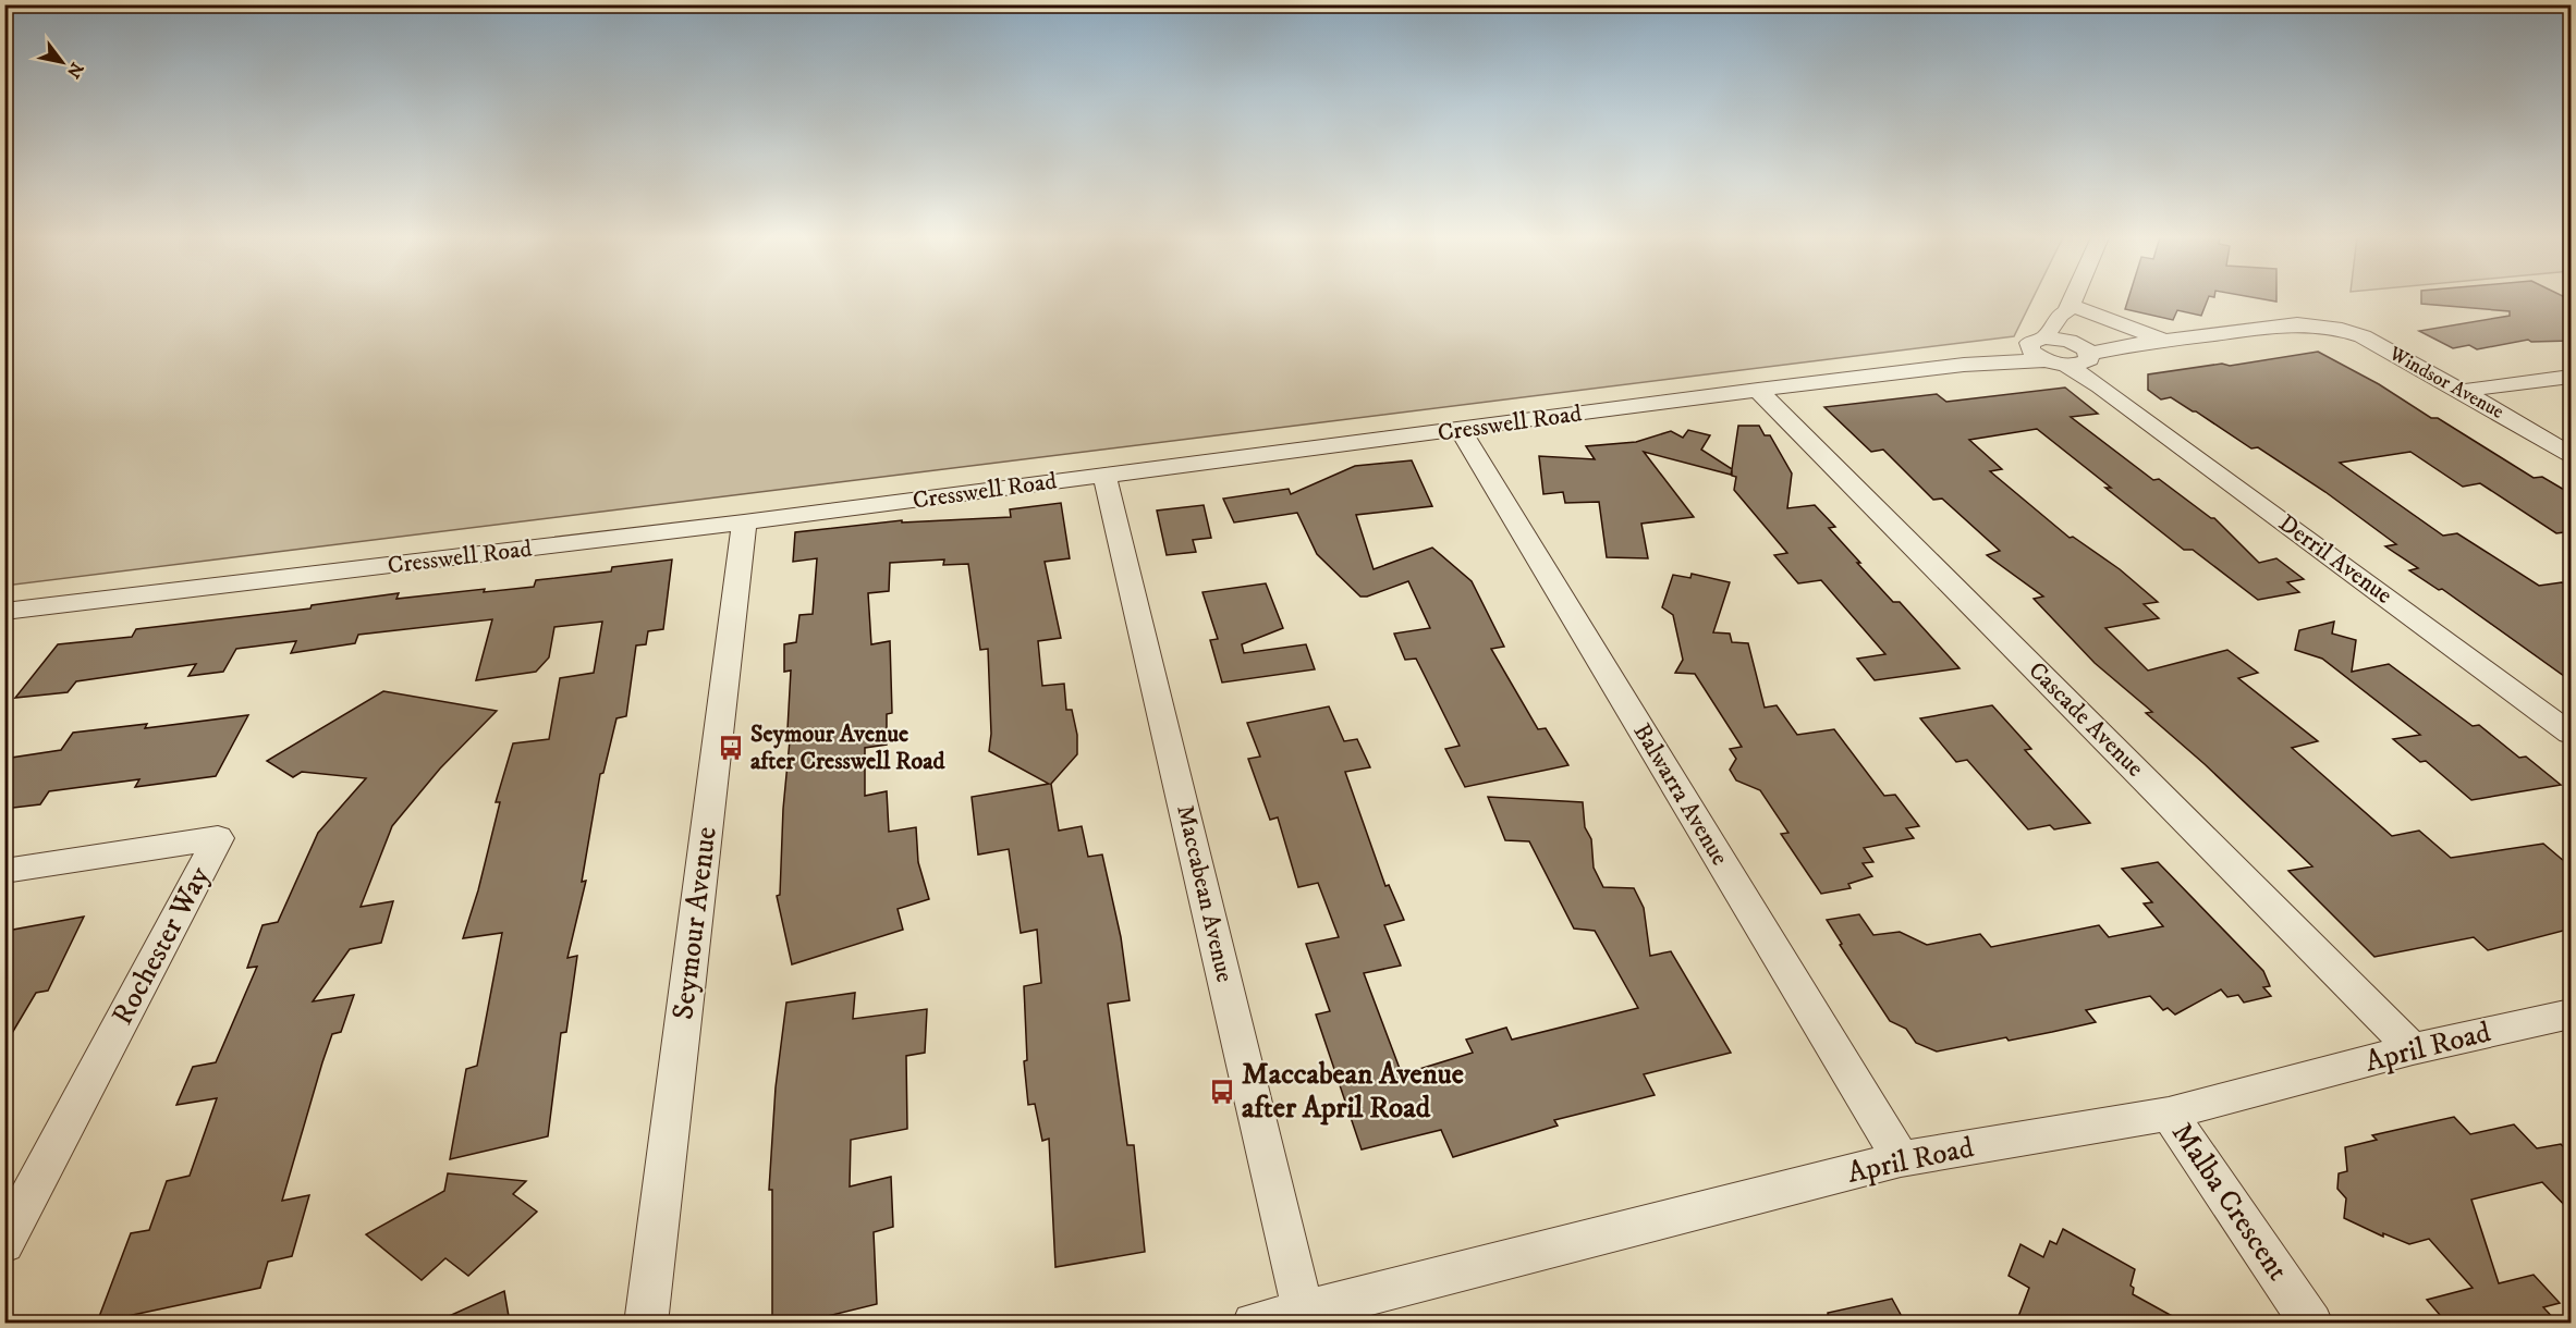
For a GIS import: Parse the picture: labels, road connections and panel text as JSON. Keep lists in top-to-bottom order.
{
  "streets": {
    "street": [
      "Windsor Avenue",
      "Cresswell Road",
      "Derril Avenue",
      "Cascade Avenue",
      "Balwarra Avenue",
      "Maccabean Avenue",
      "Seymour Avenue",
      "Rochester Way",
      "April Road",
      "Malba Crescent"
    ]
  },
  "crossings": [
    ["Windsor Avenue", "Cresswell Road"],
    ["Cresswell Road", "Derril Avenue"],
    ["Cresswell Road", "Cascade Avenue"],
    ["Cresswell Road", "Balwarra Avenue"],
    ["Cresswell Road", "Maccabean Avenue"],
    ["Cresswell Road", "Seymour Avenue"],
    ["Cascade Avenue", "April Road"],
    ["Balwarra Avenue", "April Road"],
    ["Maccabean Avenue", "April Road"],
    ["April Road", "Malba Crescent"]
  ],
  "places": {
    "bus stop": ["Seymour Avenue after Cresswell Road", "Maccabean Avenue after April Road"]
  },
  "north": "bottom right"
}
